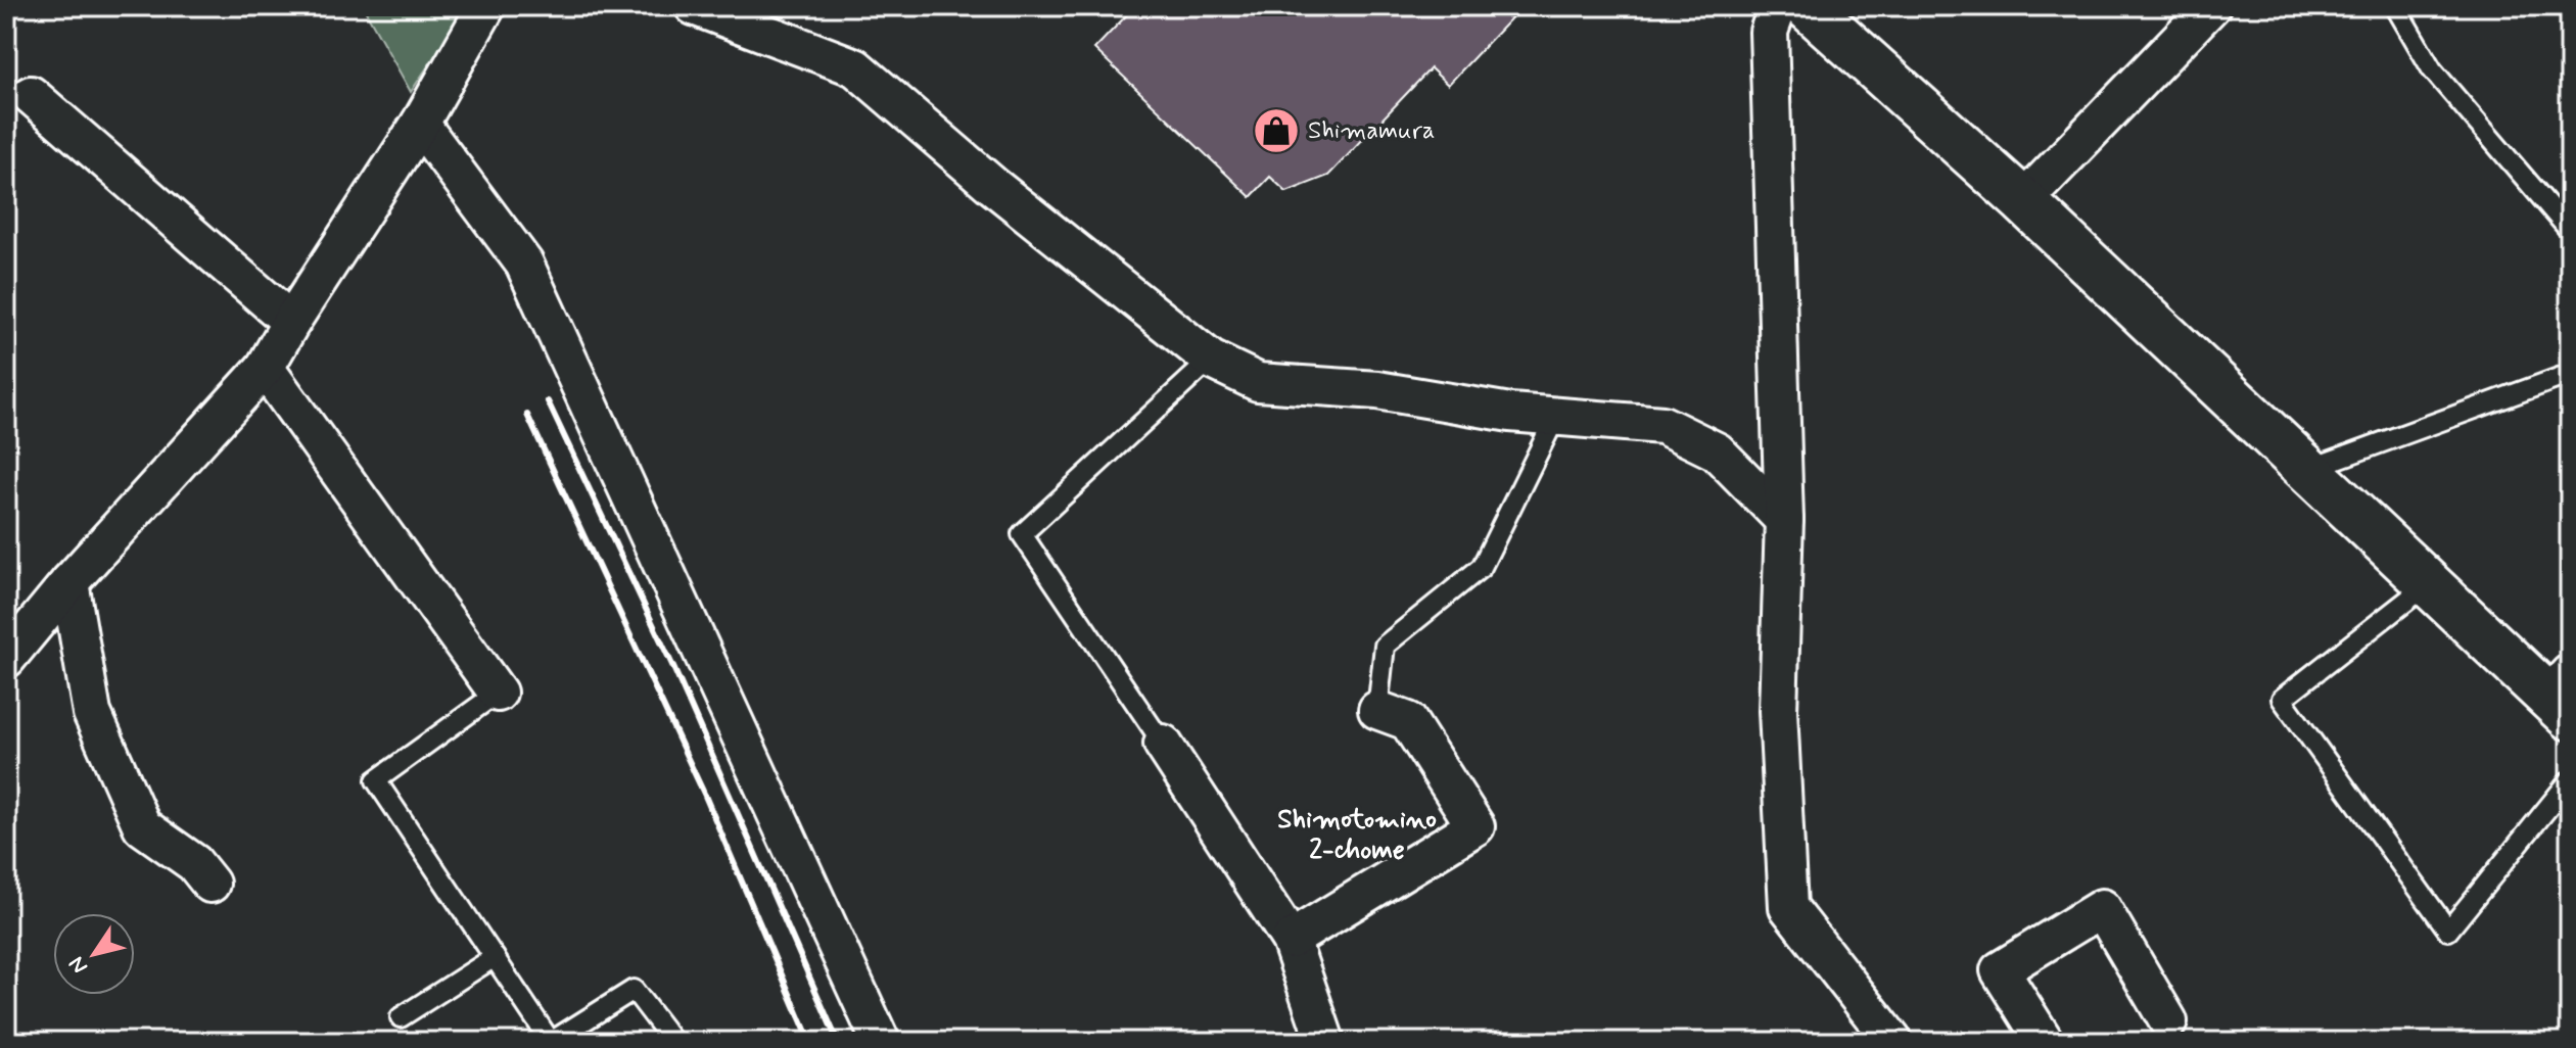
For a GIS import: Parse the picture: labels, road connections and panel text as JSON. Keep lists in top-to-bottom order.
{
  "districts": ["Shimotomino 2-chome"],
  "places": {
    "shop": ["Shimamura"]
  },
  "north": "bottom left"
}
